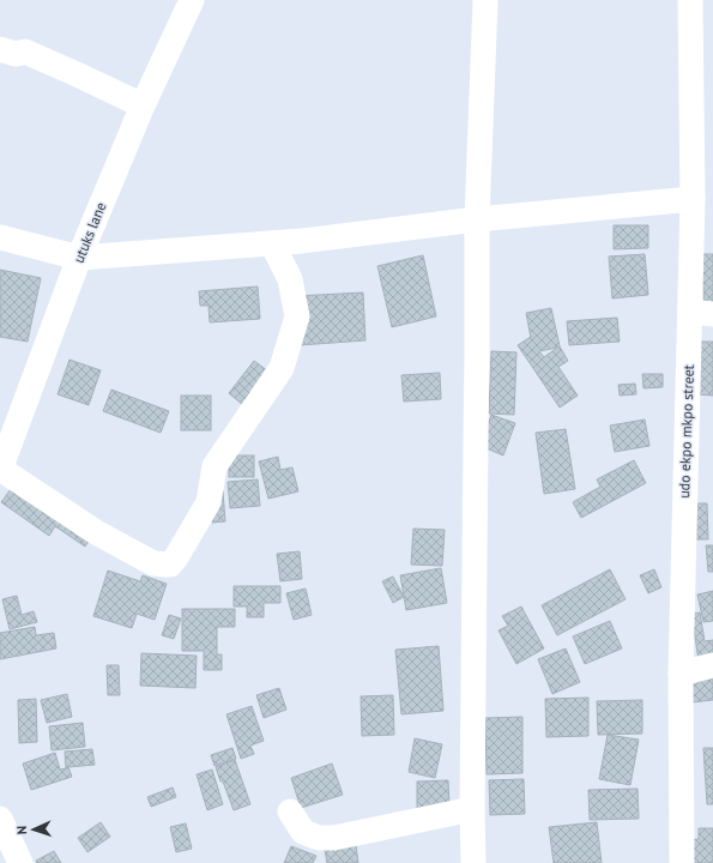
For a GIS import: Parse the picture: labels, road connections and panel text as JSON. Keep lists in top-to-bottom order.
{
  "streets": {
    "street": ["utuks lane", "udo ekpo mkpo street"]
  },
  "north": "left"
}
